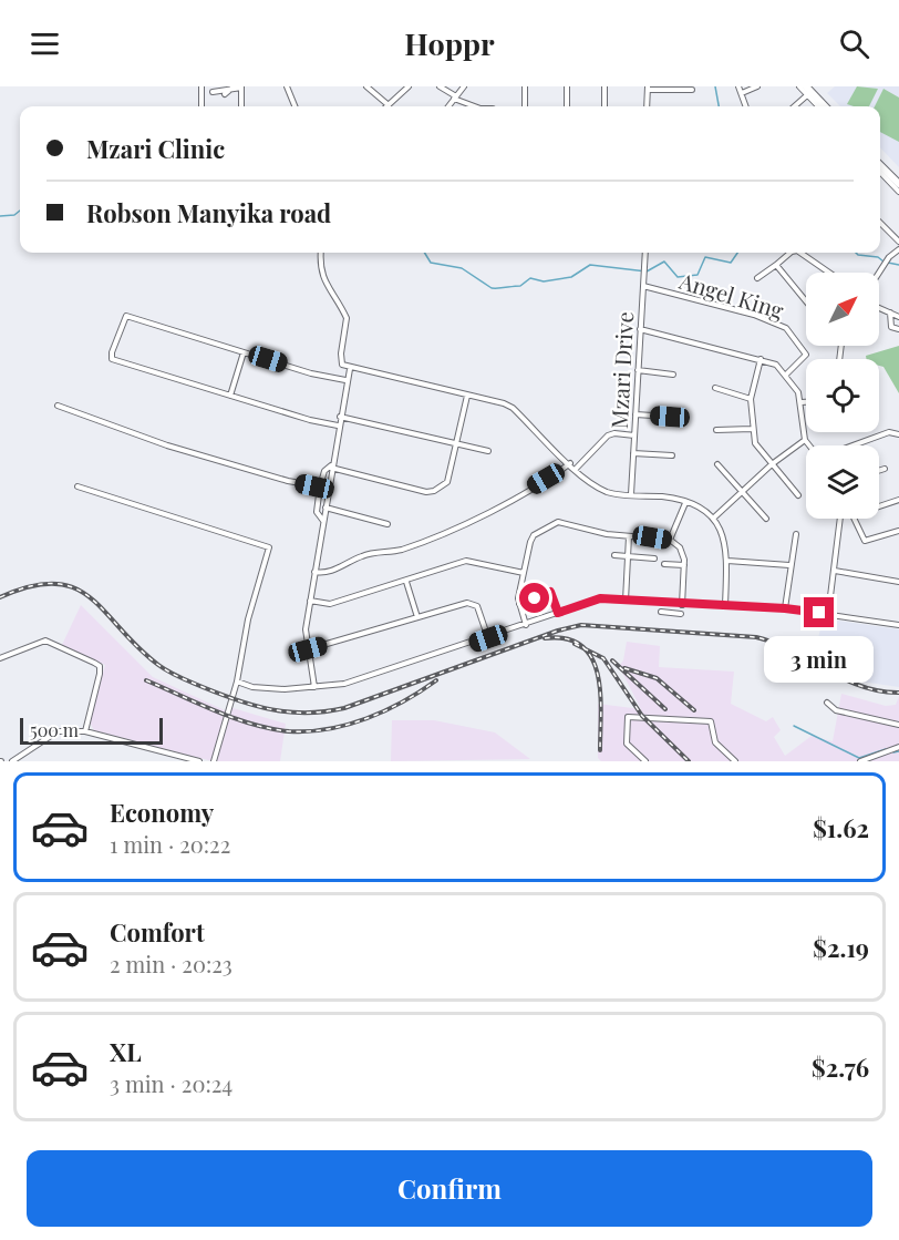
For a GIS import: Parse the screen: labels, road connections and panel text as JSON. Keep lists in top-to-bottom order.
{
  "streets": {
    "street": ["Angel King", "Mzari Drive"]
  },
  "crossings": [
    ["Angel King", "Mzari Drive"]
  ],
  "scale_bar": "500 m",
  "north": "top right",
  "page": {
    "header": "Hoppr",
    "banner": ["Mzari Clinic", "Robson Manyika road"],
    "bubble": "3 min",
    "scale": "500 m",
    "list": [
      {
        "name": "Economy",
        "note": "1 min · 20:22",
        "value": "$1.62"
      },
      {
        "name": "Comfort",
        "note": "2 min · 20:23",
        "value": "$2.19"
      },
      {
        "name": "XL",
        "note": "3 min · 20:24",
        "value": "$2.76"
      }
    ],
    "buttons": "Confirm"
  }
}
